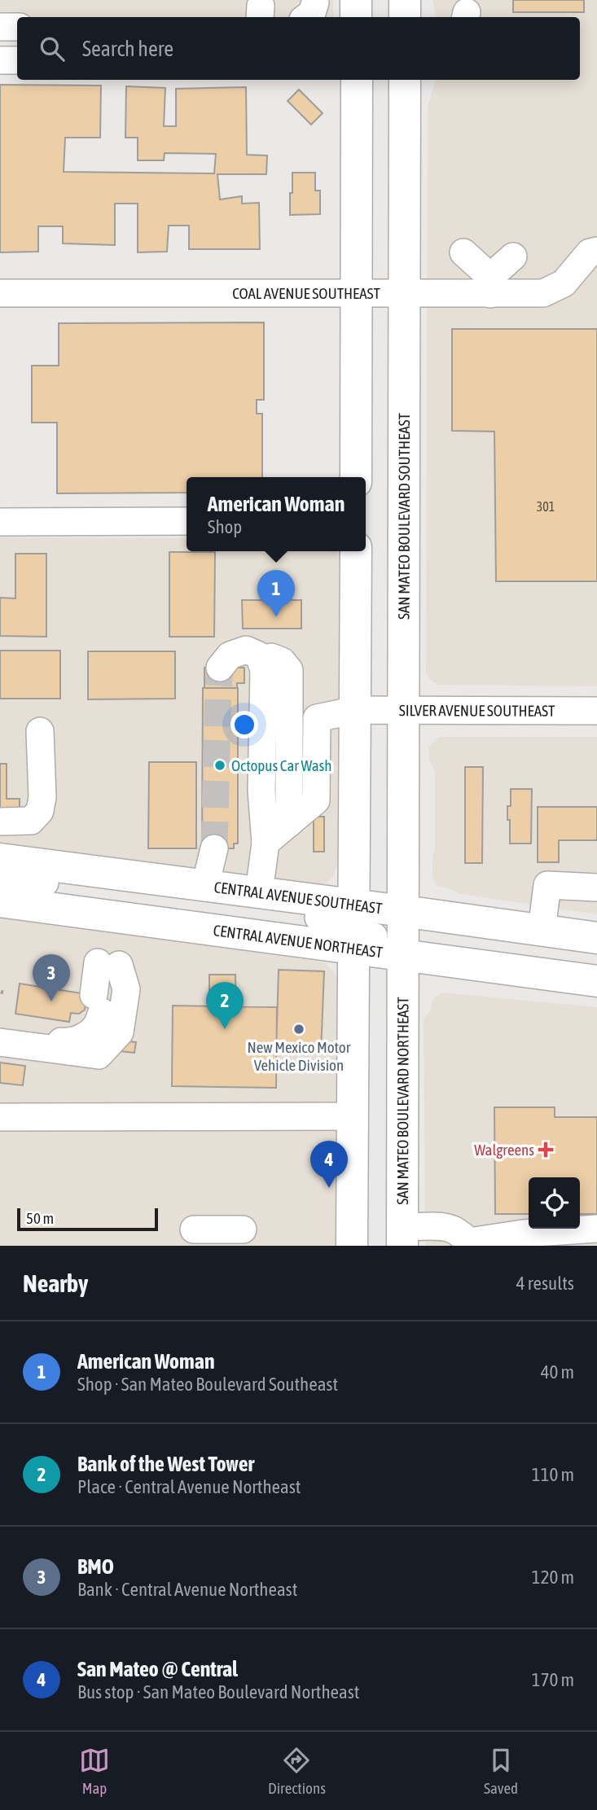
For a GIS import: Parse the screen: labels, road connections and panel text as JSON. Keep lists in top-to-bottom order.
{
  "streets": {
    "main road": [
      "SAN MATEO BOULEVARD SOUTHEAST",
      "CENTRAL AVENUE SOUTHEAST",
      "CENTRAL AVENUE NORTHEAST",
      "SAN MATEO BOULEVARD NORTHEAST"
    ],
    "street": ["COAL AVENUE SOUTHEAST", "SILVER AVENUE SOUTHEAST"]
  },
  "crossings": [
    ["COAL AVENUE SOUTHEAST", "SAN MATEO BOULEVARD SOUTHEAST"],
    ["SAN MATEO BOULEVARD SOUTHEAST", "SILVER AVENUE SOUTHEAST"],
    ["SAN MATEO BOULEVARD SOUTHEAST", "CENTRAL AVENUE SOUTHEAST"],
    ["SAN MATEO BOULEVARD SOUTHEAST", "CENTRAL AVENUE NORTHEAST"],
    ["SAN MATEO BOULEVARD SOUTHEAST", "SAN MATEO BOULEVARD NORTHEAST"],
    ["CENTRAL AVENUE SOUTHEAST", "CENTRAL AVENUE NORTHEAST"],
    ["CENTRAL AVENUE NORTHEAST", "SAN MATEO BOULEVARD NORTHEAST"]
  ],
  "places": {
    "other": ["Octopus Car Wash", "New Mexico Motor Vehicle Division"],
    "health": ["Walgreens"]
  },
  "house_numbers": ["301"],
  "scale_bar": "50 m",
  "page": {
    "search": "Search here",
    "popup": ["American Woman", "Shop"],
    "pins": [
      "1",
      "3",
      "2",
      "4"
    ],
    "scale": "50 m",
    "heading": ["Nearby", "4 results"],
    "list": [
      {
        "mark": "1",
        "name": "American Woman",
        "note": "Shop · San Mateo Boulevard Southeast",
        "value": "40 m"
      },
      {
        "mark": "2",
        "name": "Bank of the West Tower",
        "note": "Place · Central Avenue Northeast",
        "value": "110 m"
      },
      {
        "mark": "3",
        "name": "BMO",
        "note": "Bank · Central Avenue Northeast",
        "value": "120 m"
      },
      {
        "mark": "4",
        "name": "San Mateo @ Central",
        "note": "Bus stop · San Mateo Boulevard Northeast",
        "value": "170 m"
      }
    ],
    "nav": ["Map", "Directions", "Saved"]
  }
}
